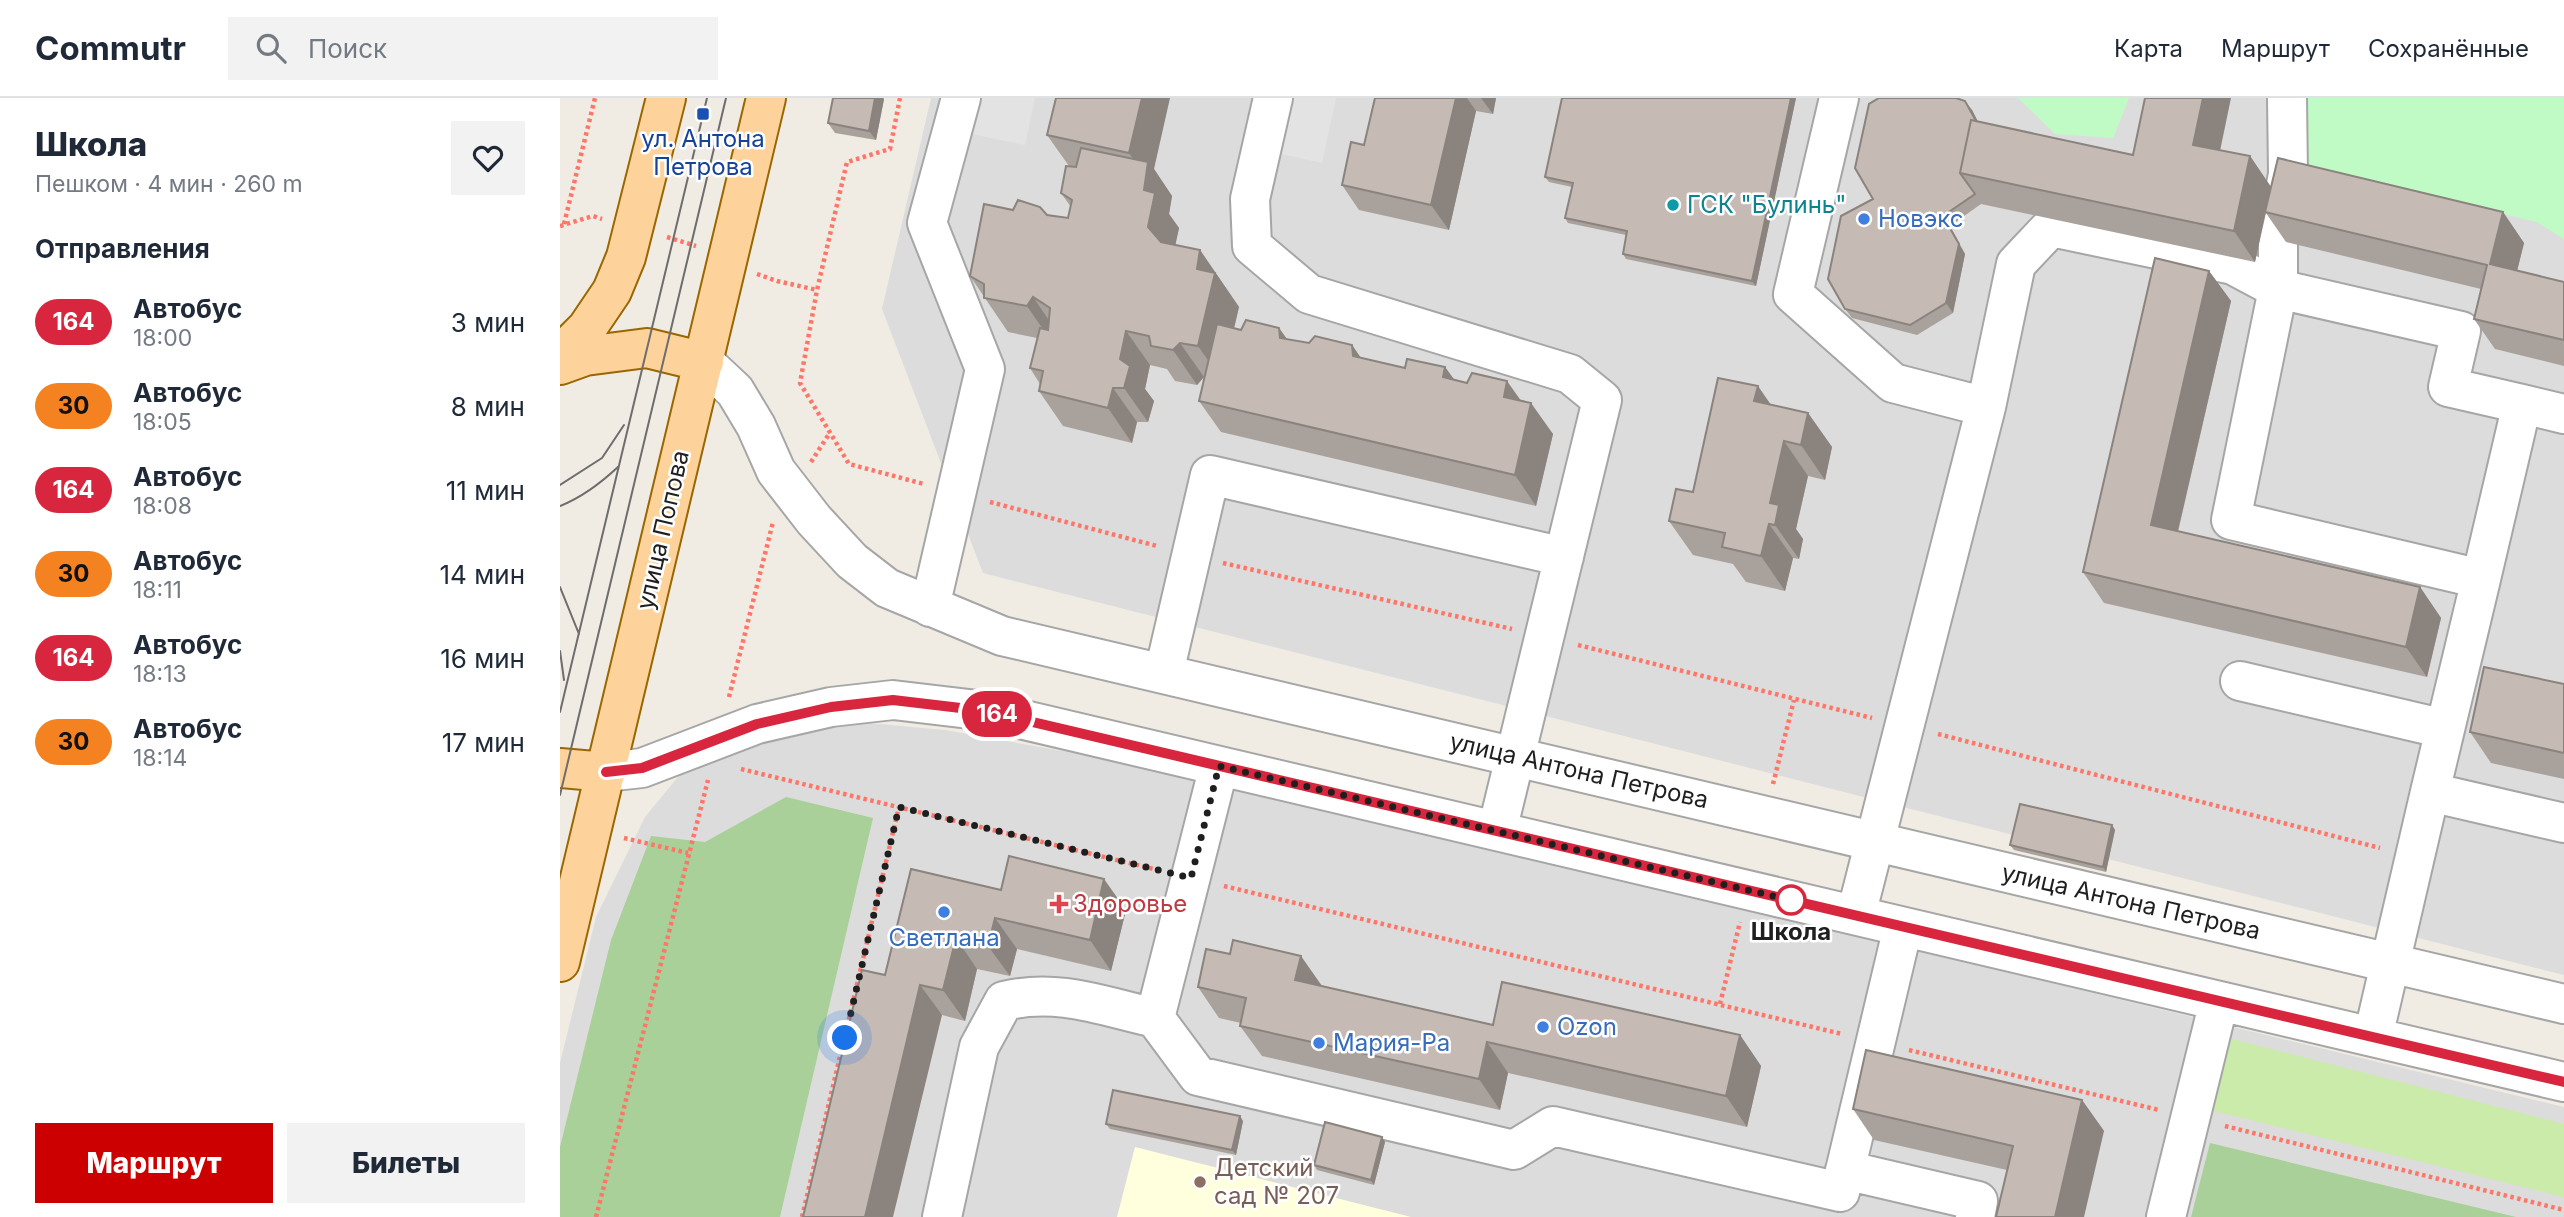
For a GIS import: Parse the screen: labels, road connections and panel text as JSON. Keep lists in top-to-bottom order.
{
  "streets": {
    "main road": ["улица Попова"],
    "street": ["улица Антона Петрова"]
  },
  "crossings": [
    ["улица Попова", "улица Антона Петрова"]
  ],
  "places": {
    "transit": ["ул. Антона Петрова"],
    "other": [
      "ГСК \"Булинь\"",
      "Новэкс",
      "Школа",
      "Светлана",
      "Ozon",
      "Мария-Ра",
      "Детский сад № 207"
    ],
    "health": ["Здоровье"]
  },
  "lines": ["bus line 164"],
  "page": {
    "header": "Commutr",
    "search": "Поиск",
    "nav": ["Карта", "Маршрут", "Сохранённые"],
    "heading": [
      ["Школа", "Пешком · 4 мин · 260 m"],
      "Отправления"
    ],
    "on_map": "164",
    "list": [
      {
        "mark": "164",
        "name": "Автобус",
        "note": "18:00",
        "value": "3 мин"
      },
      {
        "mark": "30",
        "name": "Автобус",
        "note": "18:05",
        "value": "8 мин"
      },
      {
        "mark": "164",
        "name": "Автобус",
        "note": "18:08",
        "value": "11 мин"
      },
      {
        "mark": "30",
        "name": "Автобус",
        "note": "18:11",
        "value": "14 мин"
      },
      {
        "mark": "164",
        "name": "Автобус",
        "note": "18:13",
        "value": "16 мин"
      },
      {
        "mark": "30",
        "name": "Автобус",
        "note": "18:14",
        "value": "17 мин"
      }
    ],
    "buttons": ["Маршрут", "Билеты"]
  }
}
